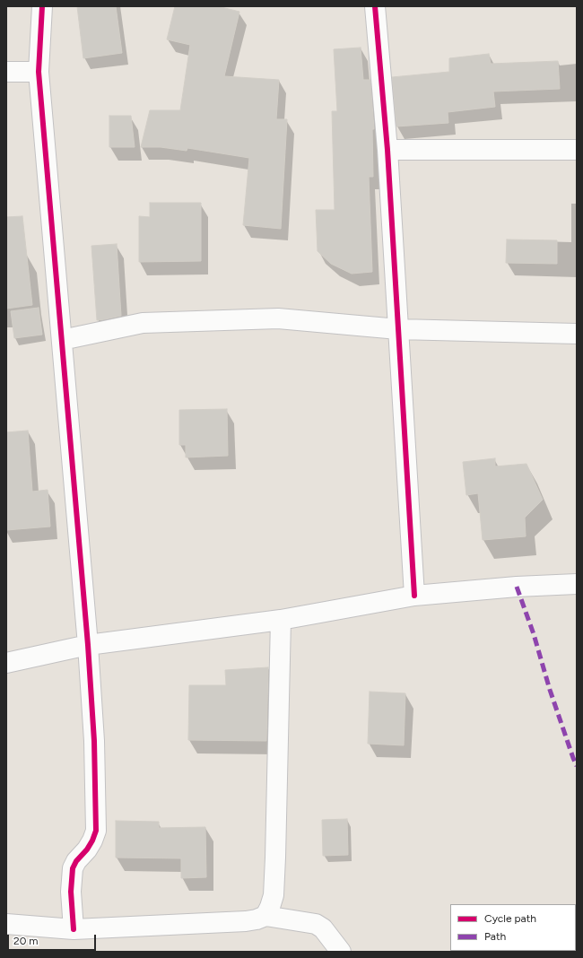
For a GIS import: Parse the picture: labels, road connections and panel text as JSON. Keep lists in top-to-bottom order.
{
  "legend": ["Cycle path", "Path"],
  "scale_bar": "20 m"
}
